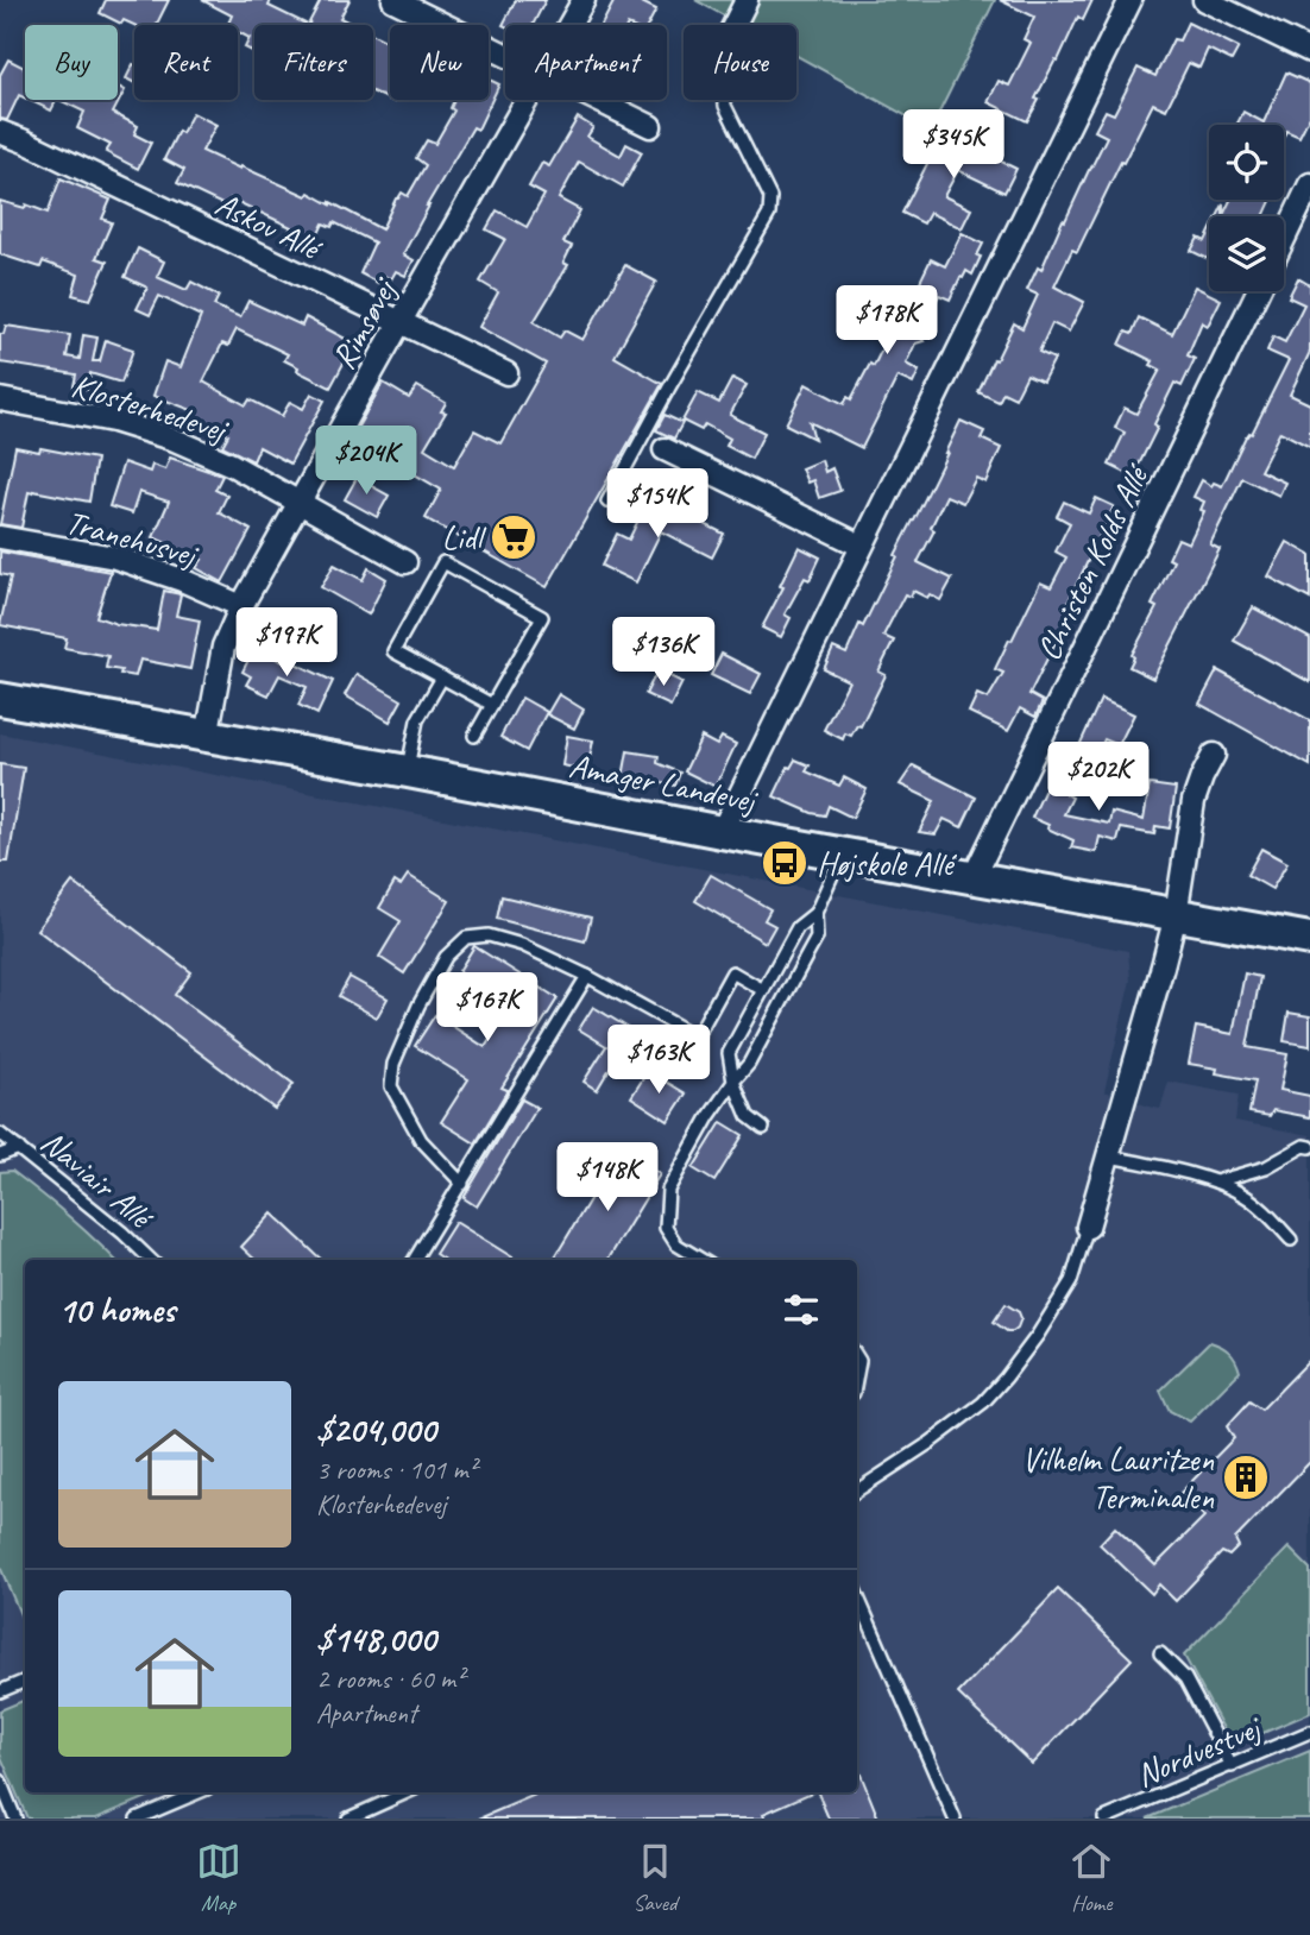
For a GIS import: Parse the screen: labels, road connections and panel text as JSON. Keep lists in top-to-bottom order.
{
  "streets": {
    "street": [
      "Askov Allé",
      "Rimsøvej",
      "Klosterhedevej",
      "Tranehusvej",
      "Christen Kolds Allé",
      "Amager Landevej"
    ],
    "lane": ["Naviair Allé", "Nordvestvej"]
  },
  "crossings": [
    ["Askov Allé", "Rimsøvej"],
    ["Rimsøvej", "Klosterhedevej"],
    ["Rimsøvej", "Tranehusvej"],
    ["Rimsøvej", "Amager Landevej"],
    ["Christen Kolds Allé", "Amager Landevej"]
  ],
  "places": {
    "supermarket": ["Lidl"],
    "bus stop": ["Højskole Allé"],
    "building": ["Vilhelm Lauritzen Terminalen"]
  },
  "page": {
    "chip": [
      "Buy",
      "Rent",
      "Filters",
      "New",
      "Apartment",
      "House"
    ],
    "price": [
      "$345K",
      "$178K",
      "$204K",
      "$154K",
      "$197K",
      "$136K",
      "$202K",
      "$167K",
      "$163K",
      "$148K"
    ],
    "heading": "10 homes",
    "list": [
      {
        "name": "$204,000",
        "note": "3 rooms · 101 m² · Klosterhedevej"
      },
      {
        "name": "$148,000",
        "note": "2 rooms · 60 m² · Apartment"
      }
    ],
    "tabs": ["Map", "Saved", "Home"]
  }
}
